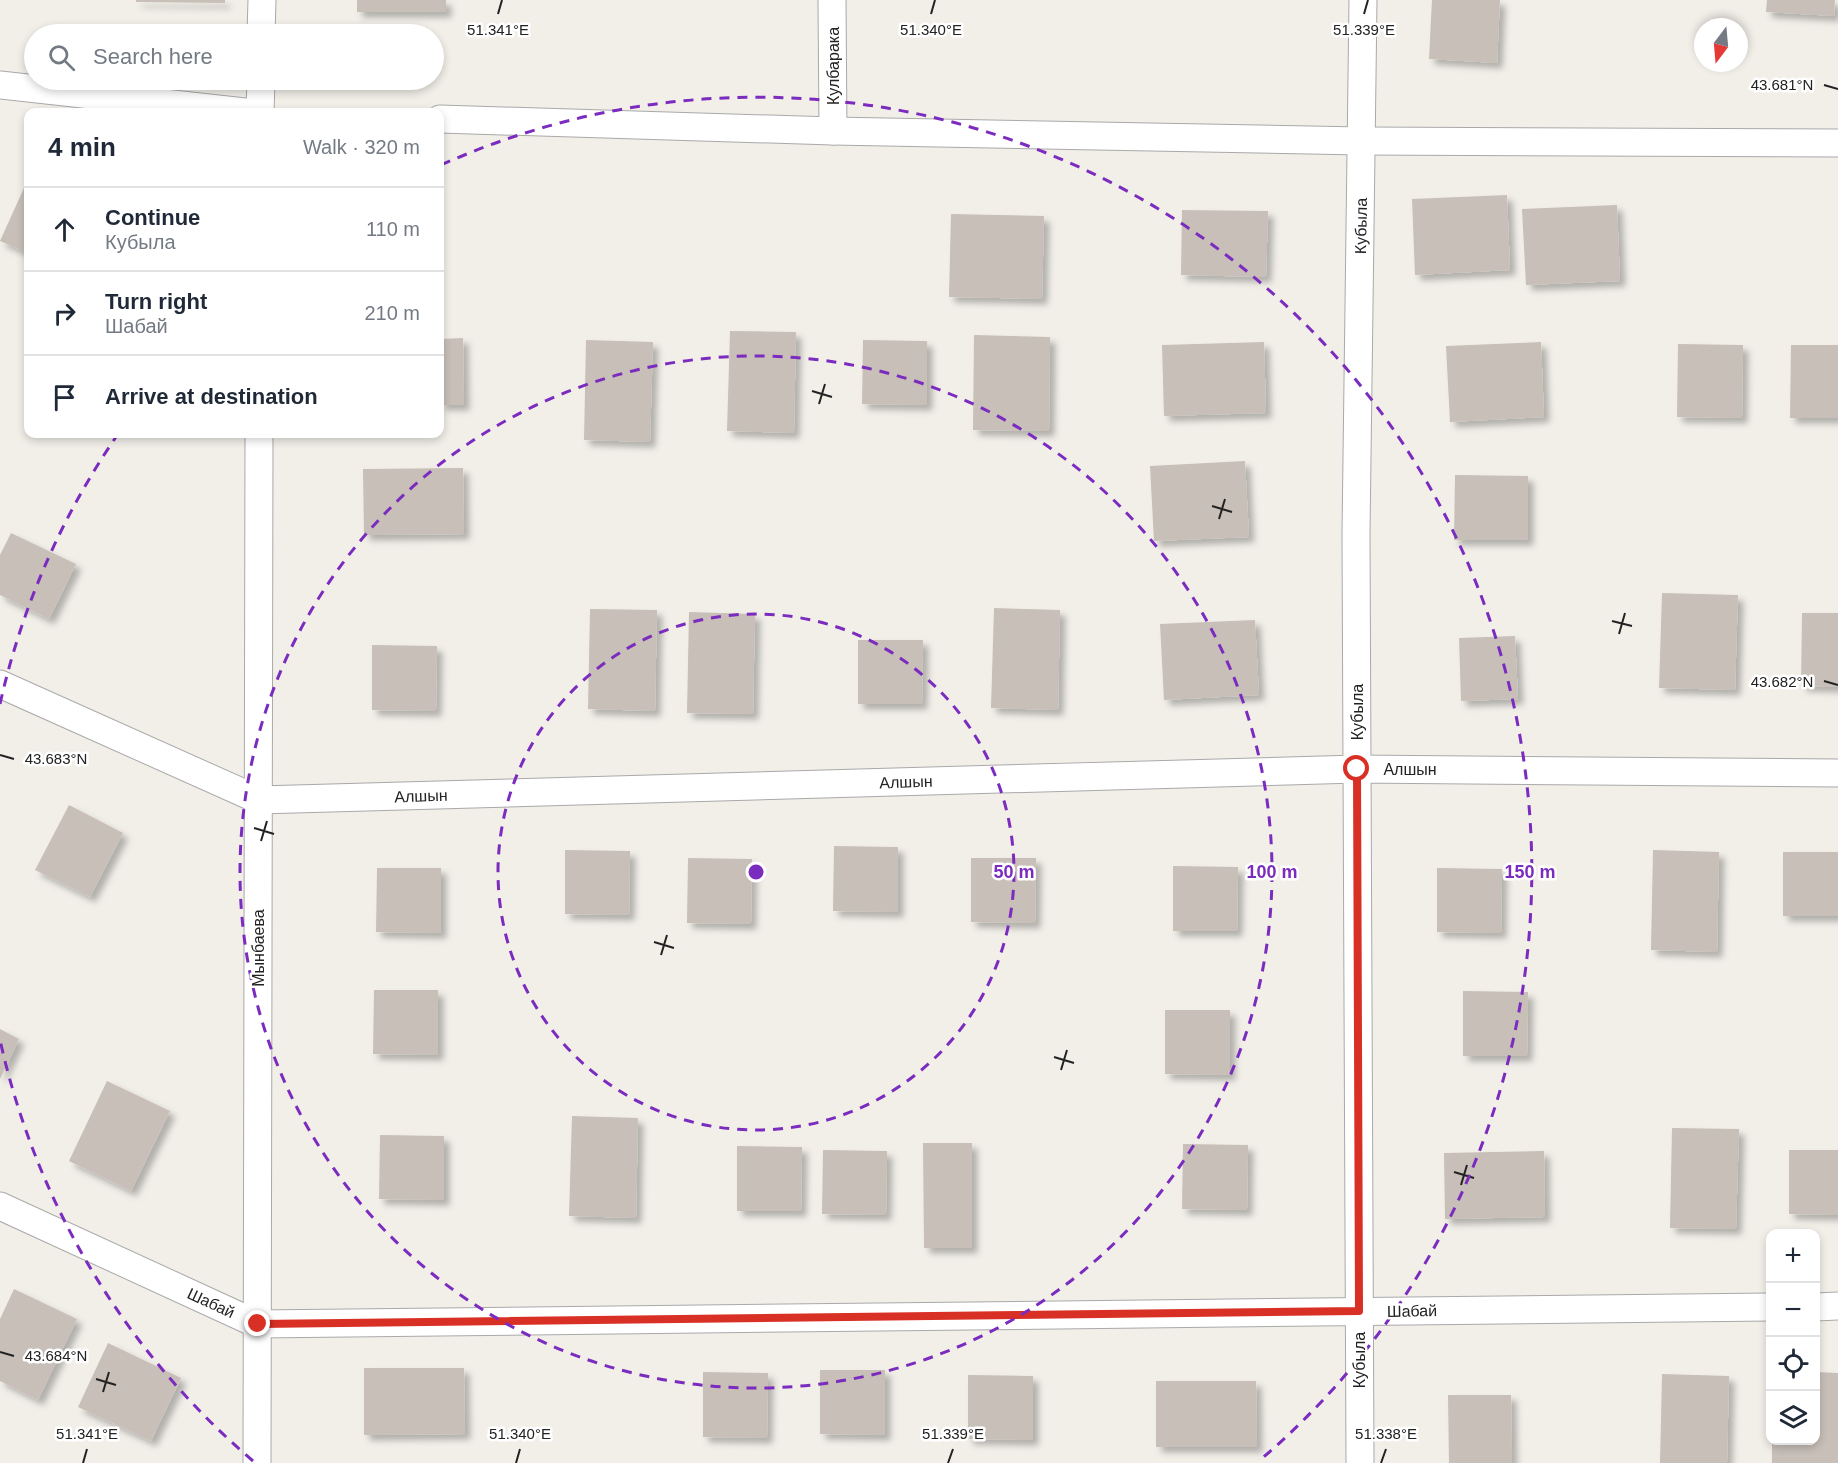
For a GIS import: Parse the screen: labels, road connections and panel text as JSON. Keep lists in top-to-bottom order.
{
  "streets": {
    "street": [
      "Кулбарака",
      "Кубыла",
      "Алшын",
      "Мынбаева",
      "Шабай"
    ]
  },
  "crossings": [
    ["Кубыла", "Алшын"],
    ["Кубыла", "Шабай"],
    ["Алшын", "Мынбаева"],
    ["Мынбаева", "Шабай"]
  ],
  "north": "bottom",
  "page": {
    "search": "Search here",
    "heading": ["4 min", "Walk · 320 m"],
    "list": [
      ["Continue", "Кубыла", "110 m"],
      ["Turn right", "Шабай", "210 m"],
      "Arrive at destination"
    ],
    "map_buttons": ["+", "−"]
  },
  "coordinates": [
    "51.341°E",
    "51.340°E",
    "51.339°E",
    "43.681°N",
    "43.682°N",
    "43.683°N",
    "43.684°N",
    "51.338°E"
  ],
  "rings": ["50 m", "100 m", "150 m"]
}
